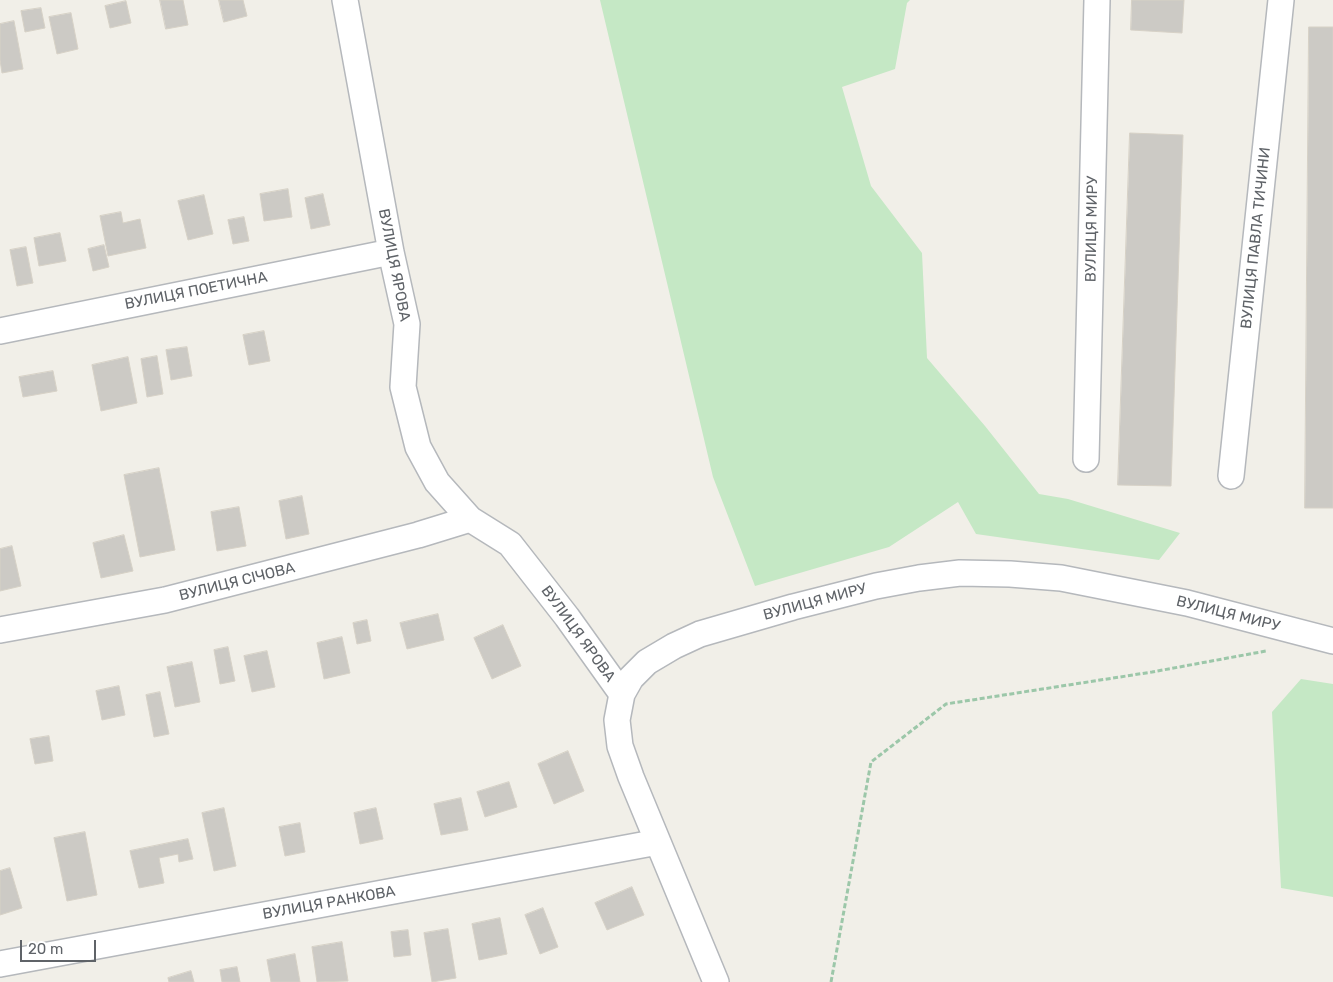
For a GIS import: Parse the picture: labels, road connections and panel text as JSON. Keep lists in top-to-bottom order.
{
  "streets": {
    "street": [
      "ВУЛИЦЯ МИРУ",
      "ВУЛИЦЯ ПАВЛА ТИЧИНИ",
      "ВУЛИЦЯ ЯРОВА",
      "ВУЛИЦЯ ПОЕТИЧНА",
      "ВУЛИЦЯ СІЧОВА",
      "ВУЛИЦЯ РАНКОВА"
    ]
  },
  "crossings": [
    ["ВУЛИЦЯ МИРУ", "ВУЛИЦЯ ЯРОВА"],
    ["ВУЛИЦЯ МИРУ", "ВУЛИЦЯ РАНКОВА"],
    ["ВУЛИЦЯ ЯРОВА", "ВУЛИЦЯ ПОЕТИЧНА"],
    ["ВУЛИЦЯ ЯРОВА", "ВУЛИЦЯ СІЧОВА"]
  ],
  "scale_bar": "20 m"
}
